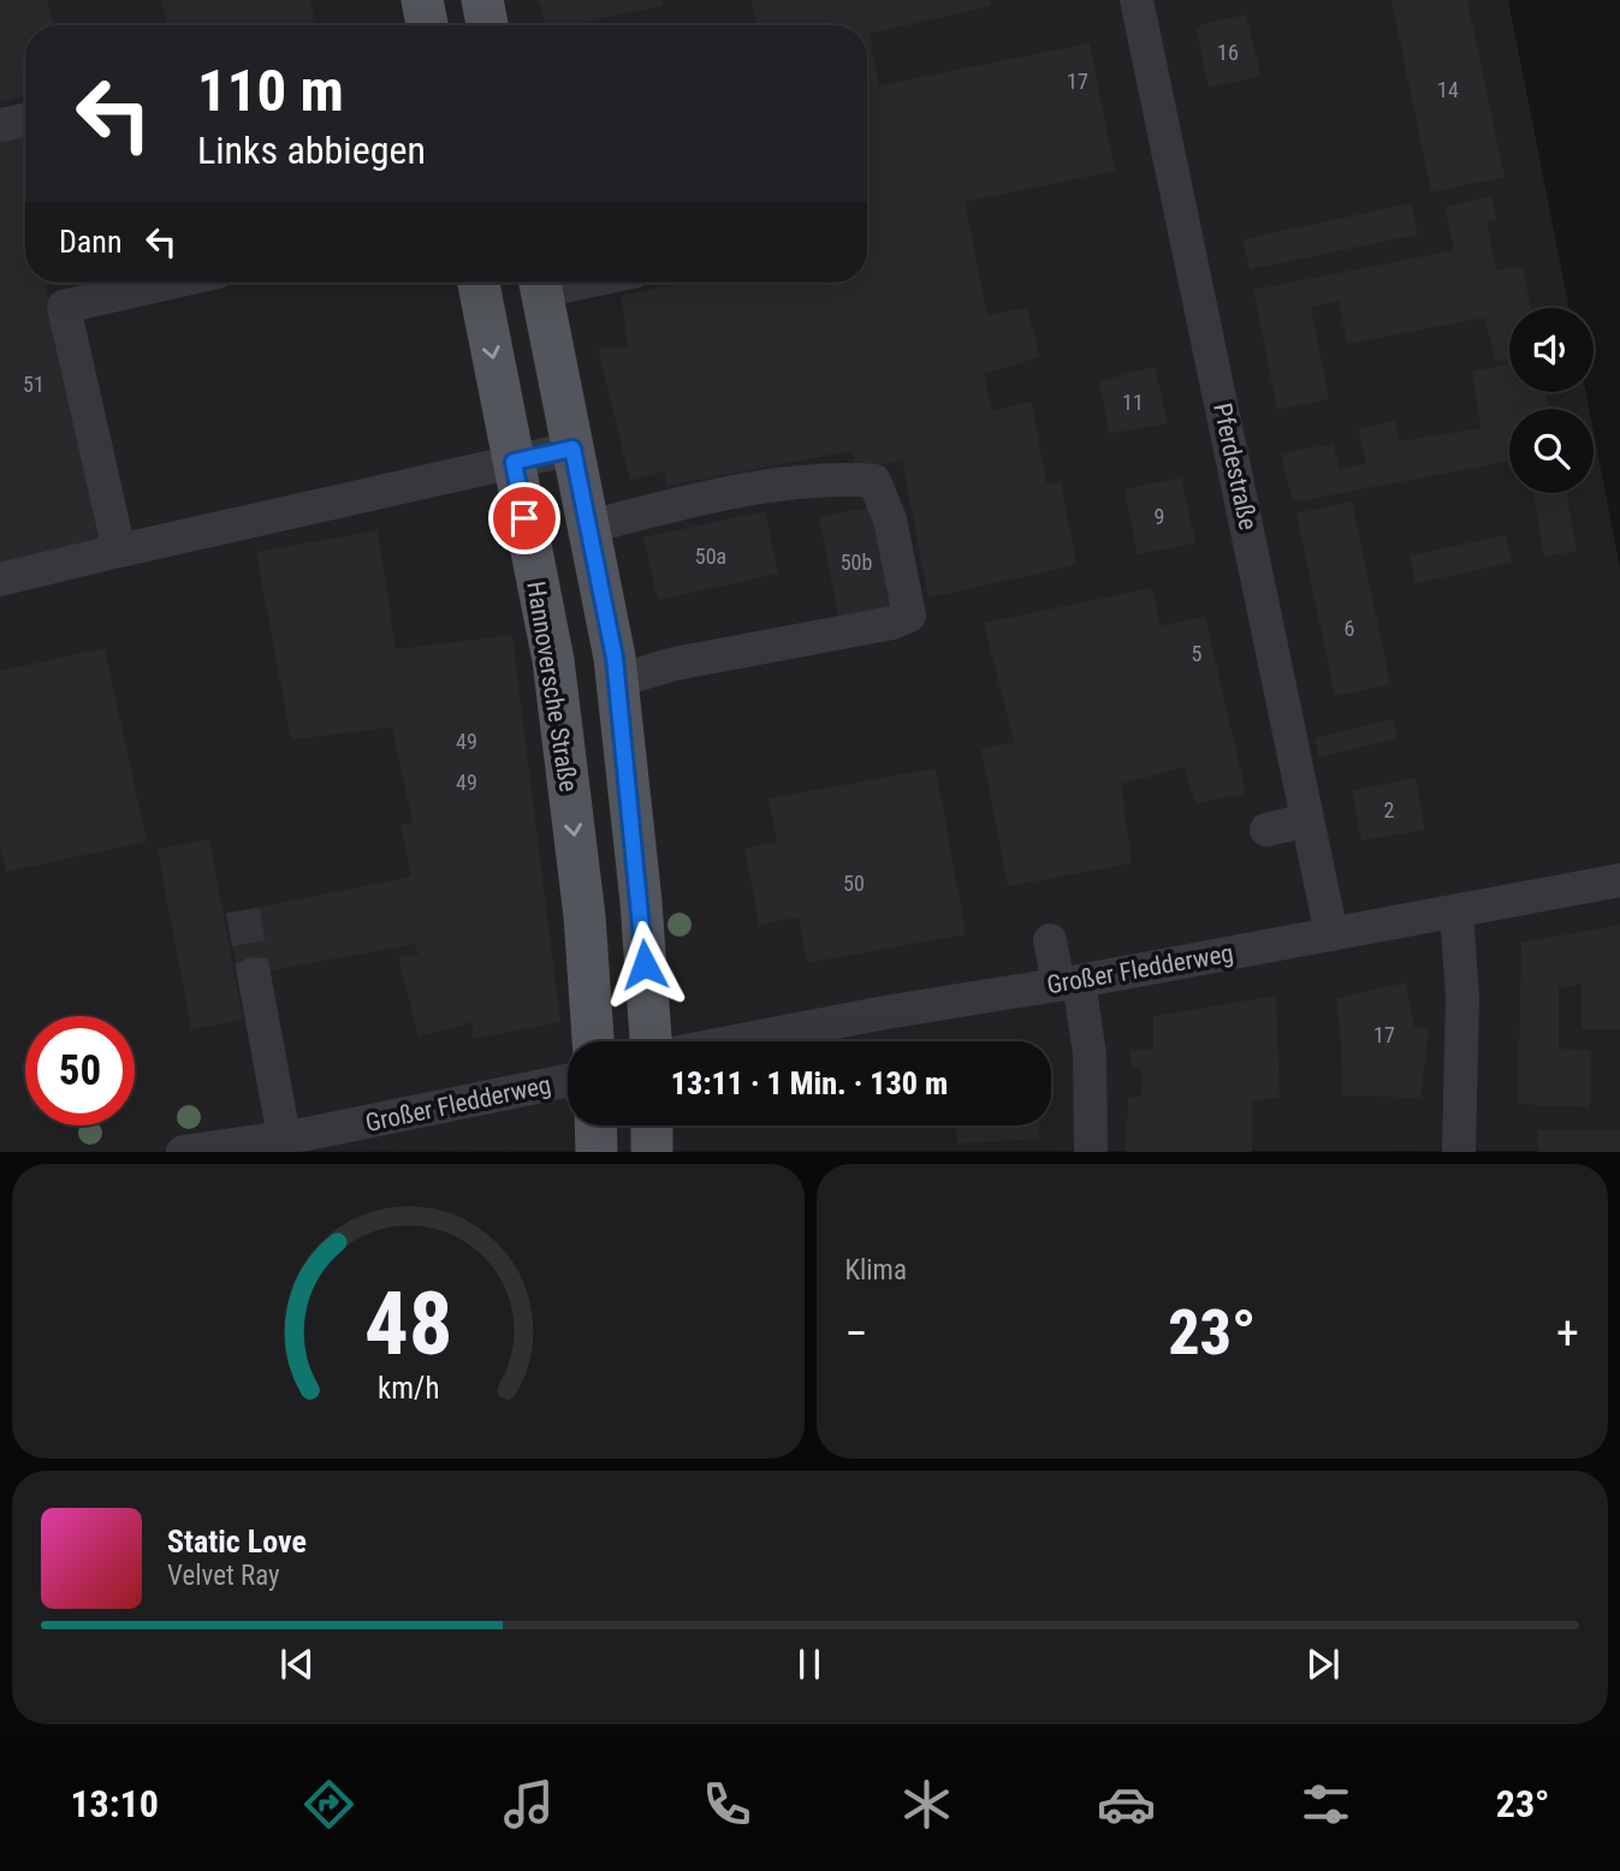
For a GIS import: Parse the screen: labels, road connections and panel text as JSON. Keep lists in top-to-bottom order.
{
  "streets": {
    "main road": ["Hannoversche Straße"],
    "street": ["Pferdestraße", "Großer Fledderweg"]
  },
  "crossings": [
    ["Pferdestraße", "Großer Fledderweg"]
  ],
  "house_numbers": [
    "16",
    "17",
    "14",
    "51",
    "11",
    "9",
    "50a",
    "50b",
    "6",
    "5",
    "49",
    "49",
    "2",
    "50",
    "17"
  ],
  "page": {
    "turn": ["110 m", "Links abbiegen"],
    "then": "Dann",
    "limit": "50",
    "trip": "13:11 · 1 Min. · 130 m",
    "tile": "Klima",
    "heat": ["−", "23°", "+"],
    "song": ["Static Love", "Velvet Ray"],
    "tabs": ["13:10", "23°"],
    "gauge": ["48", "km/h"]
  }
}
